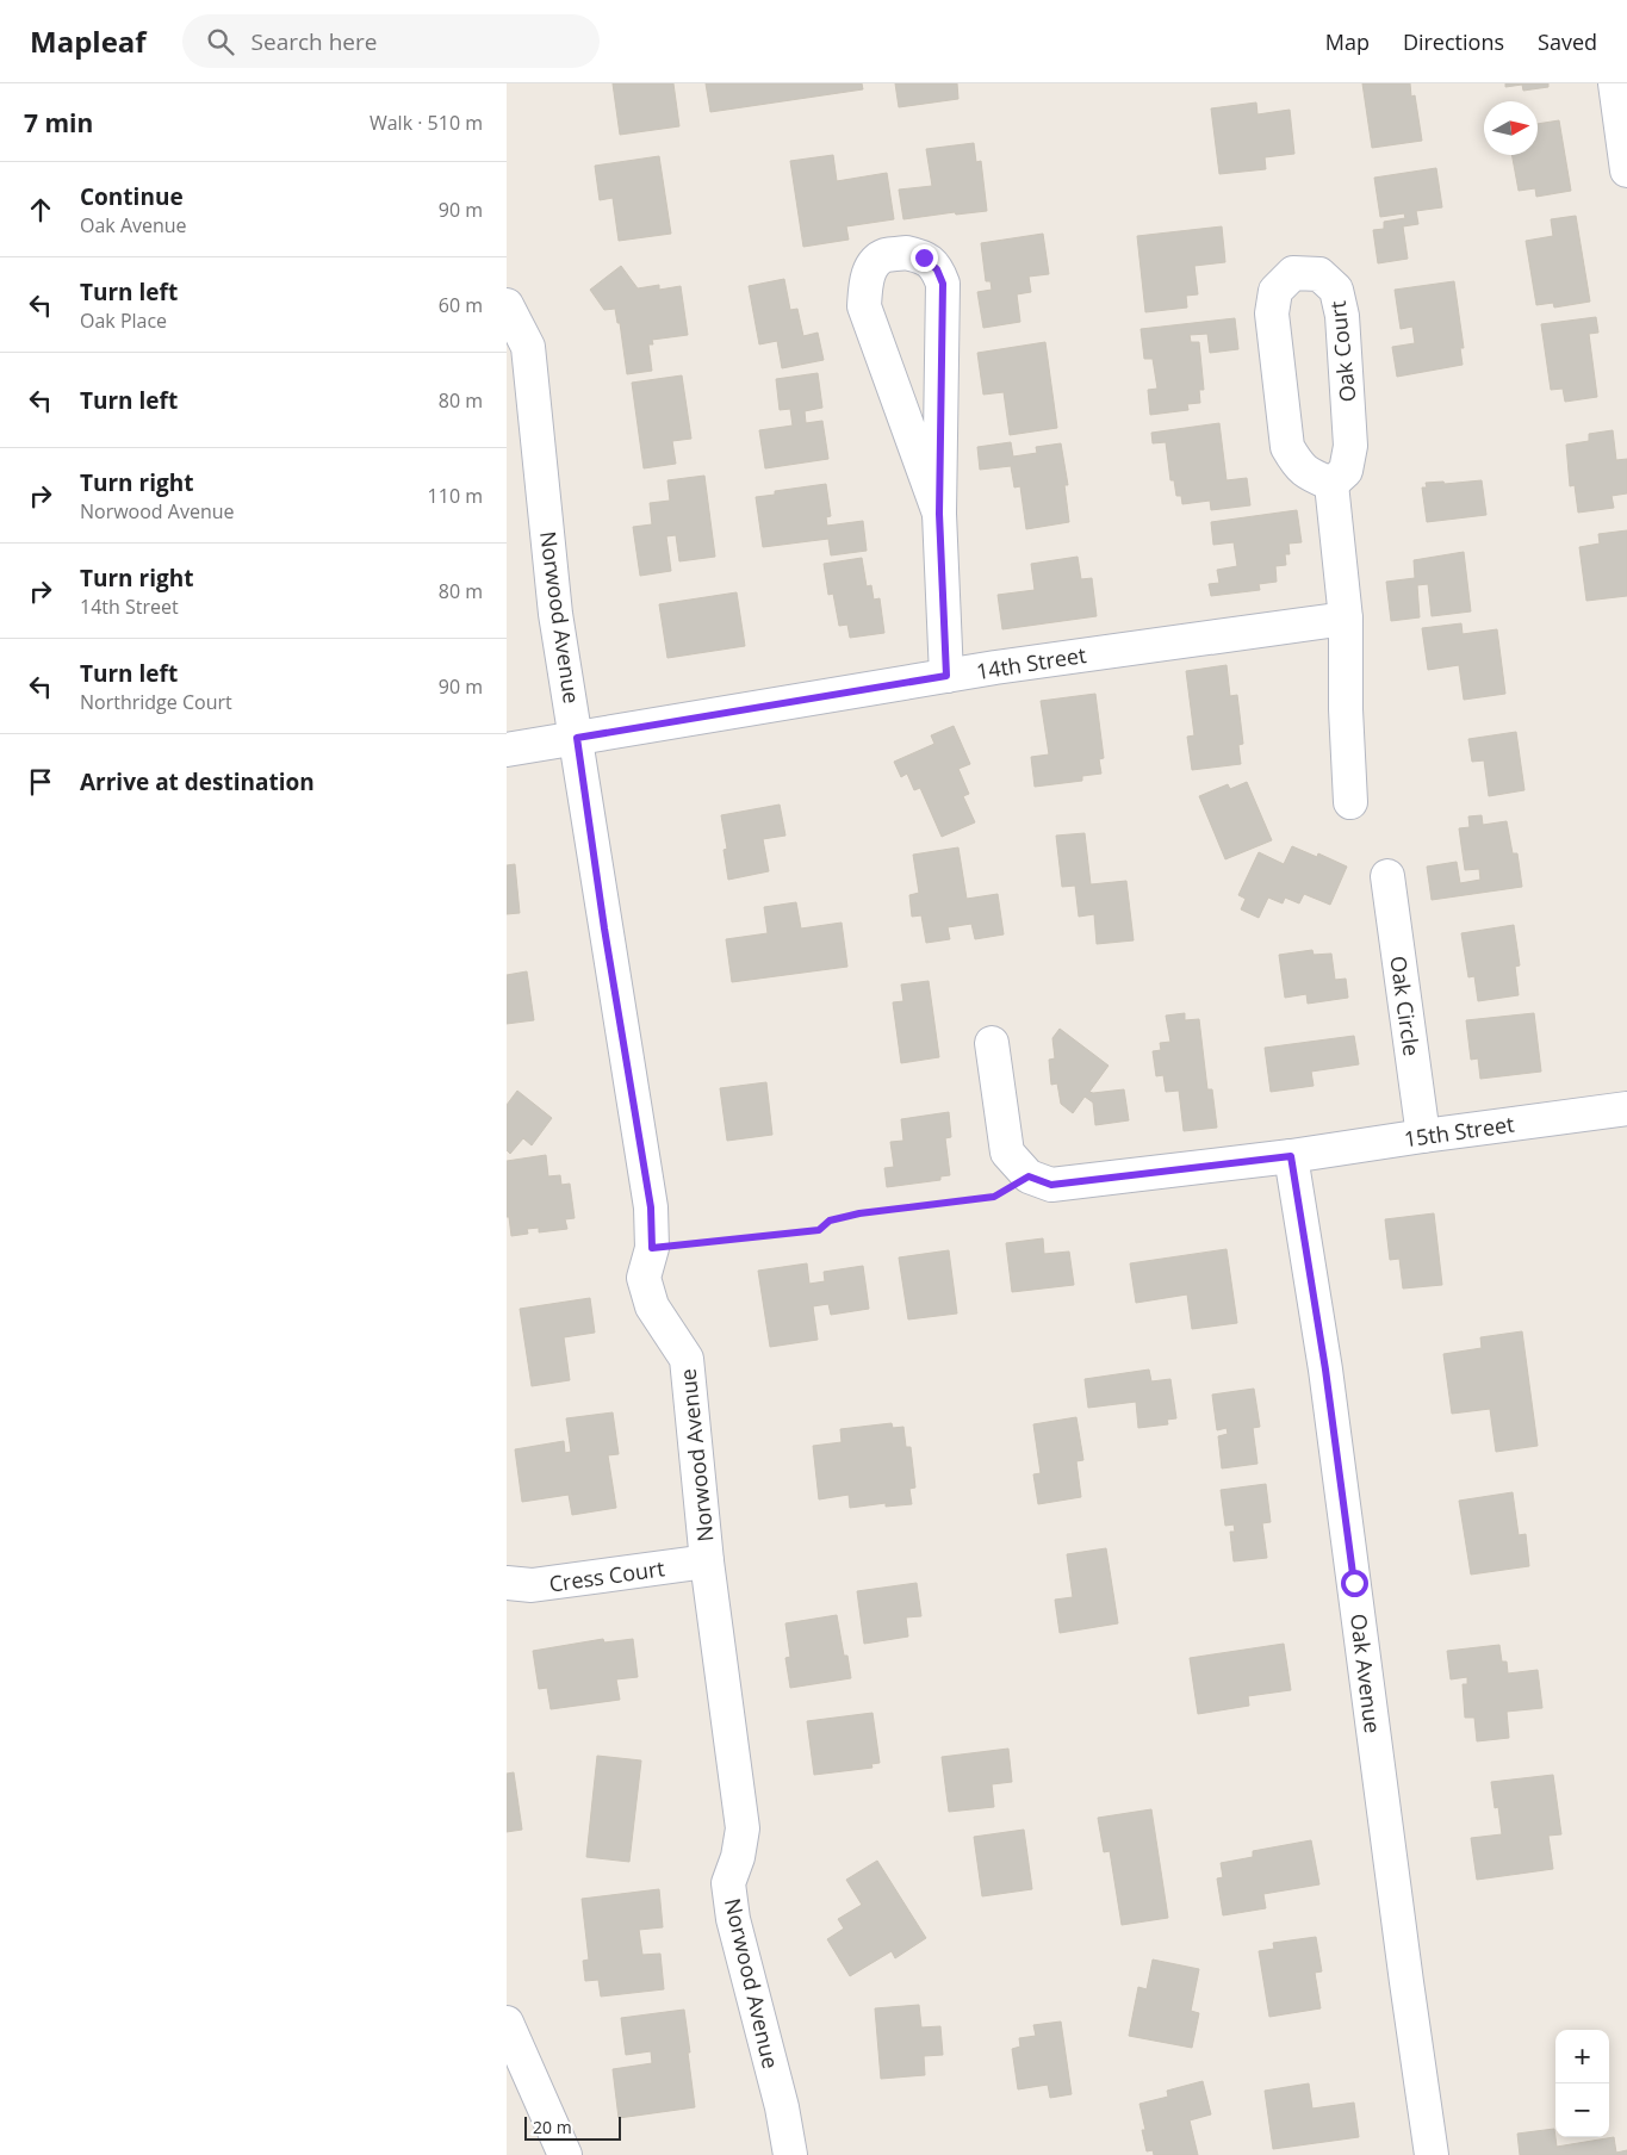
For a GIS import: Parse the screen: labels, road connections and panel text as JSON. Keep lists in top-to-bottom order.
{
  "streets": {
    "street": [
      "Oak Court",
      "Norwood Avenue",
      "14th Street",
      "Oak Circle",
      "15th Street",
      "Cress Court",
      "Oak Avenue"
    ]
  },
  "crossings": [
    ["Norwood Avenue", "14th Street"],
    ["Norwood Avenue", "Cress Court"],
    ["Oak Circle", "15th Street"],
    ["15th Street", "Oak Avenue"]
  ],
  "scale_bar": "20 m",
  "north": "right",
  "page": {
    "header": "Mapleaf",
    "search": "Search here",
    "nav": ["Map", "Directions", "Saved"],
    "heading": ["7 min", "Walk · 510 m"],
    "list": [
      ["Continue", "Oak Avenue", "90 m"],
      ["Turn left", "Oak Place", "60 m"],
      ["Turn left", "80 m"],
      ["Turn right", "Norwood Avenue", "110 m"],
      ["Turn right", "14th Street", "80 m"],
      ["Turn left", "Northridge Court", "90 m"],
      "Arrive at destination"
    ],
    "map_buttons": ["+", "−"],
    "scale": "20 m"
  }
}
